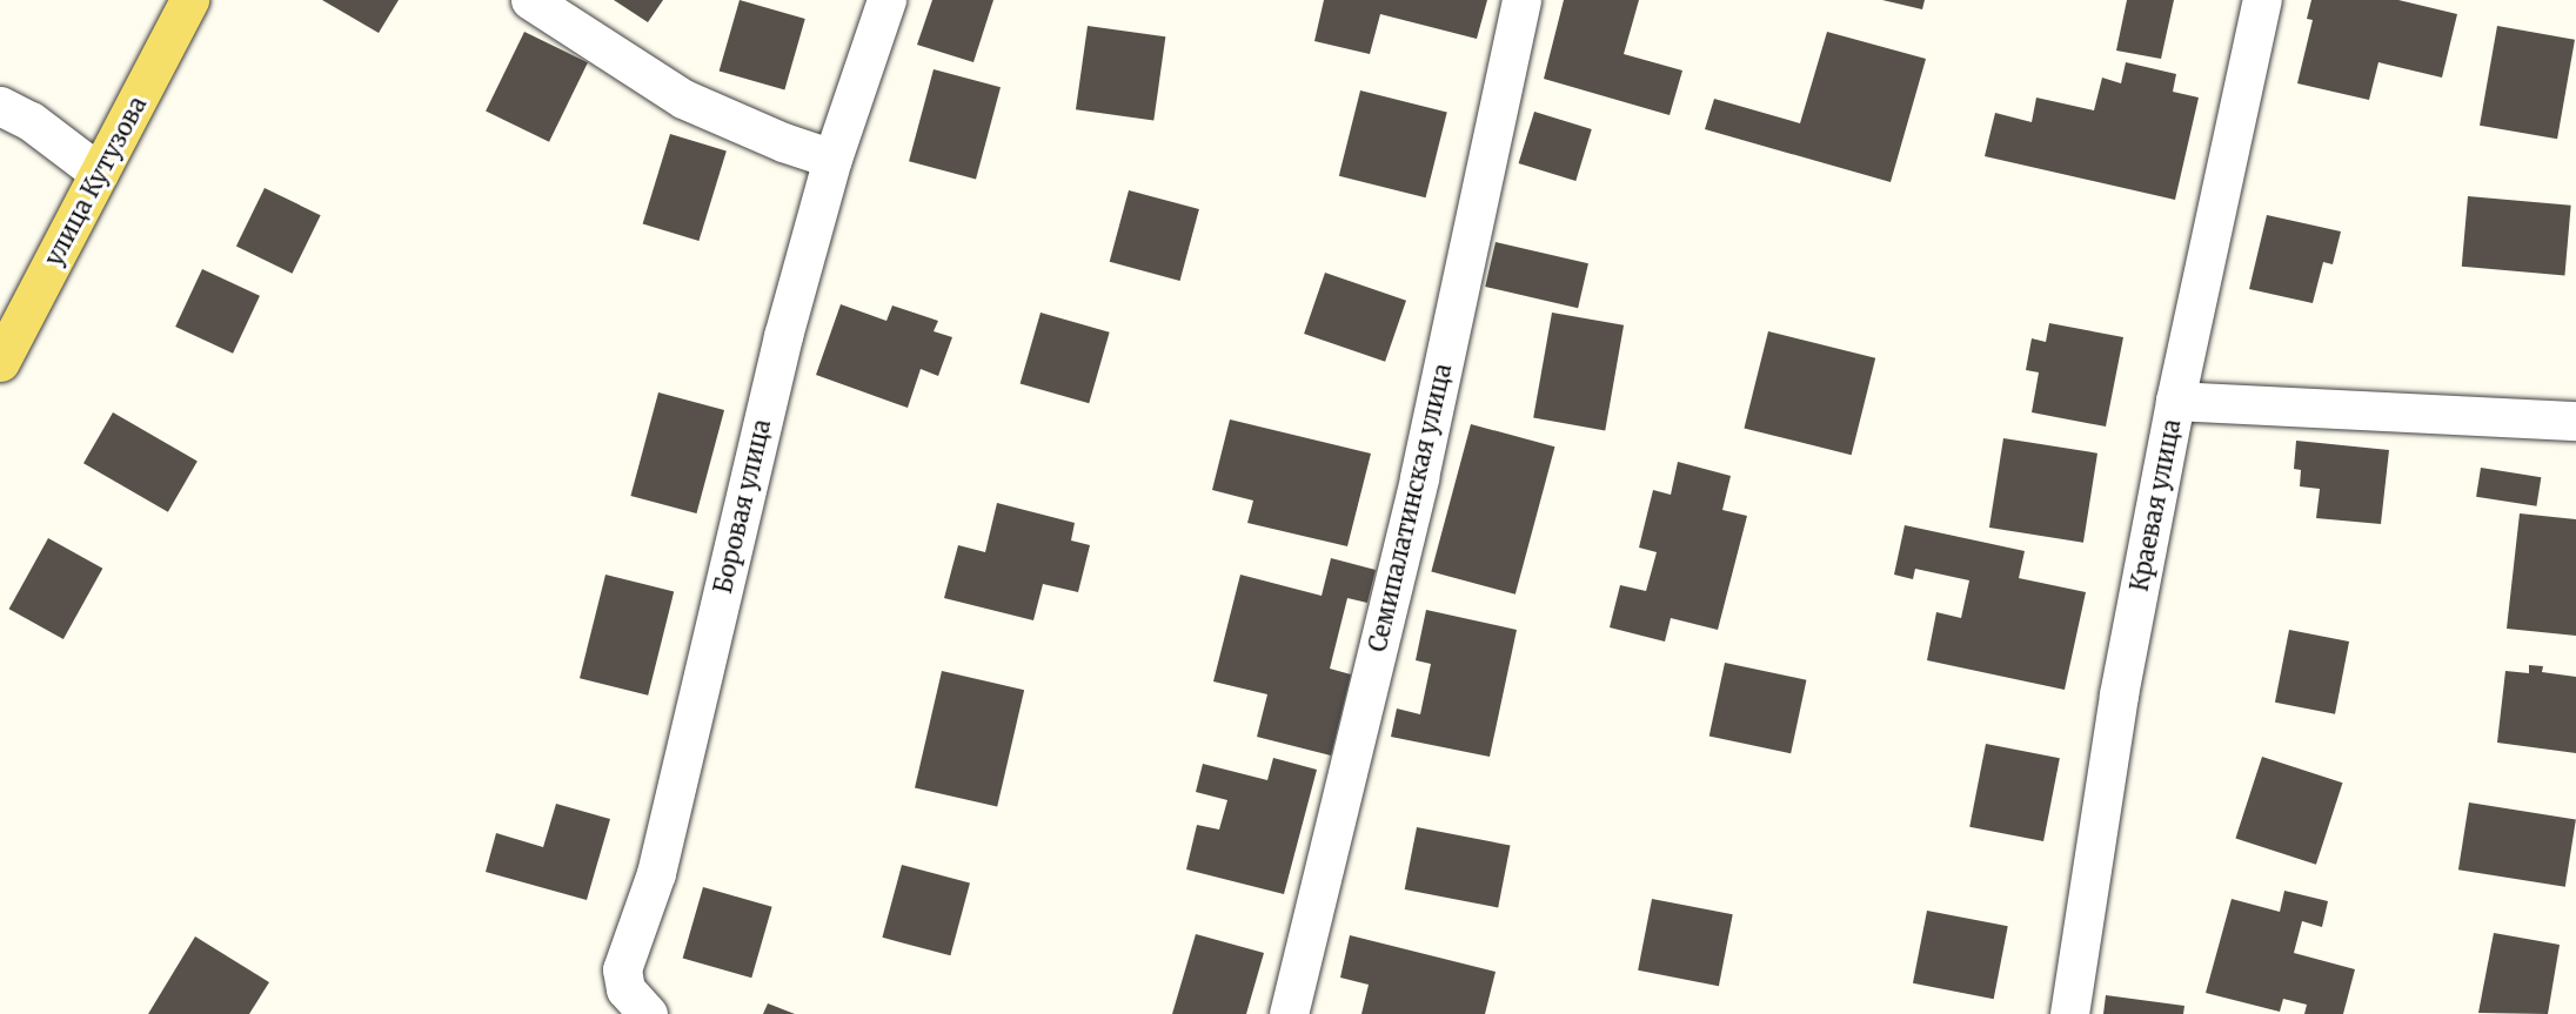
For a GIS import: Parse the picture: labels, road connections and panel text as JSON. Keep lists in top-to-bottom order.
{
  "streets": {
    "main road": ["улица Кутузова"],
    "street": ["Краевая улица", "Боровая улица", "Семипалатинская улица"]
  }
}
